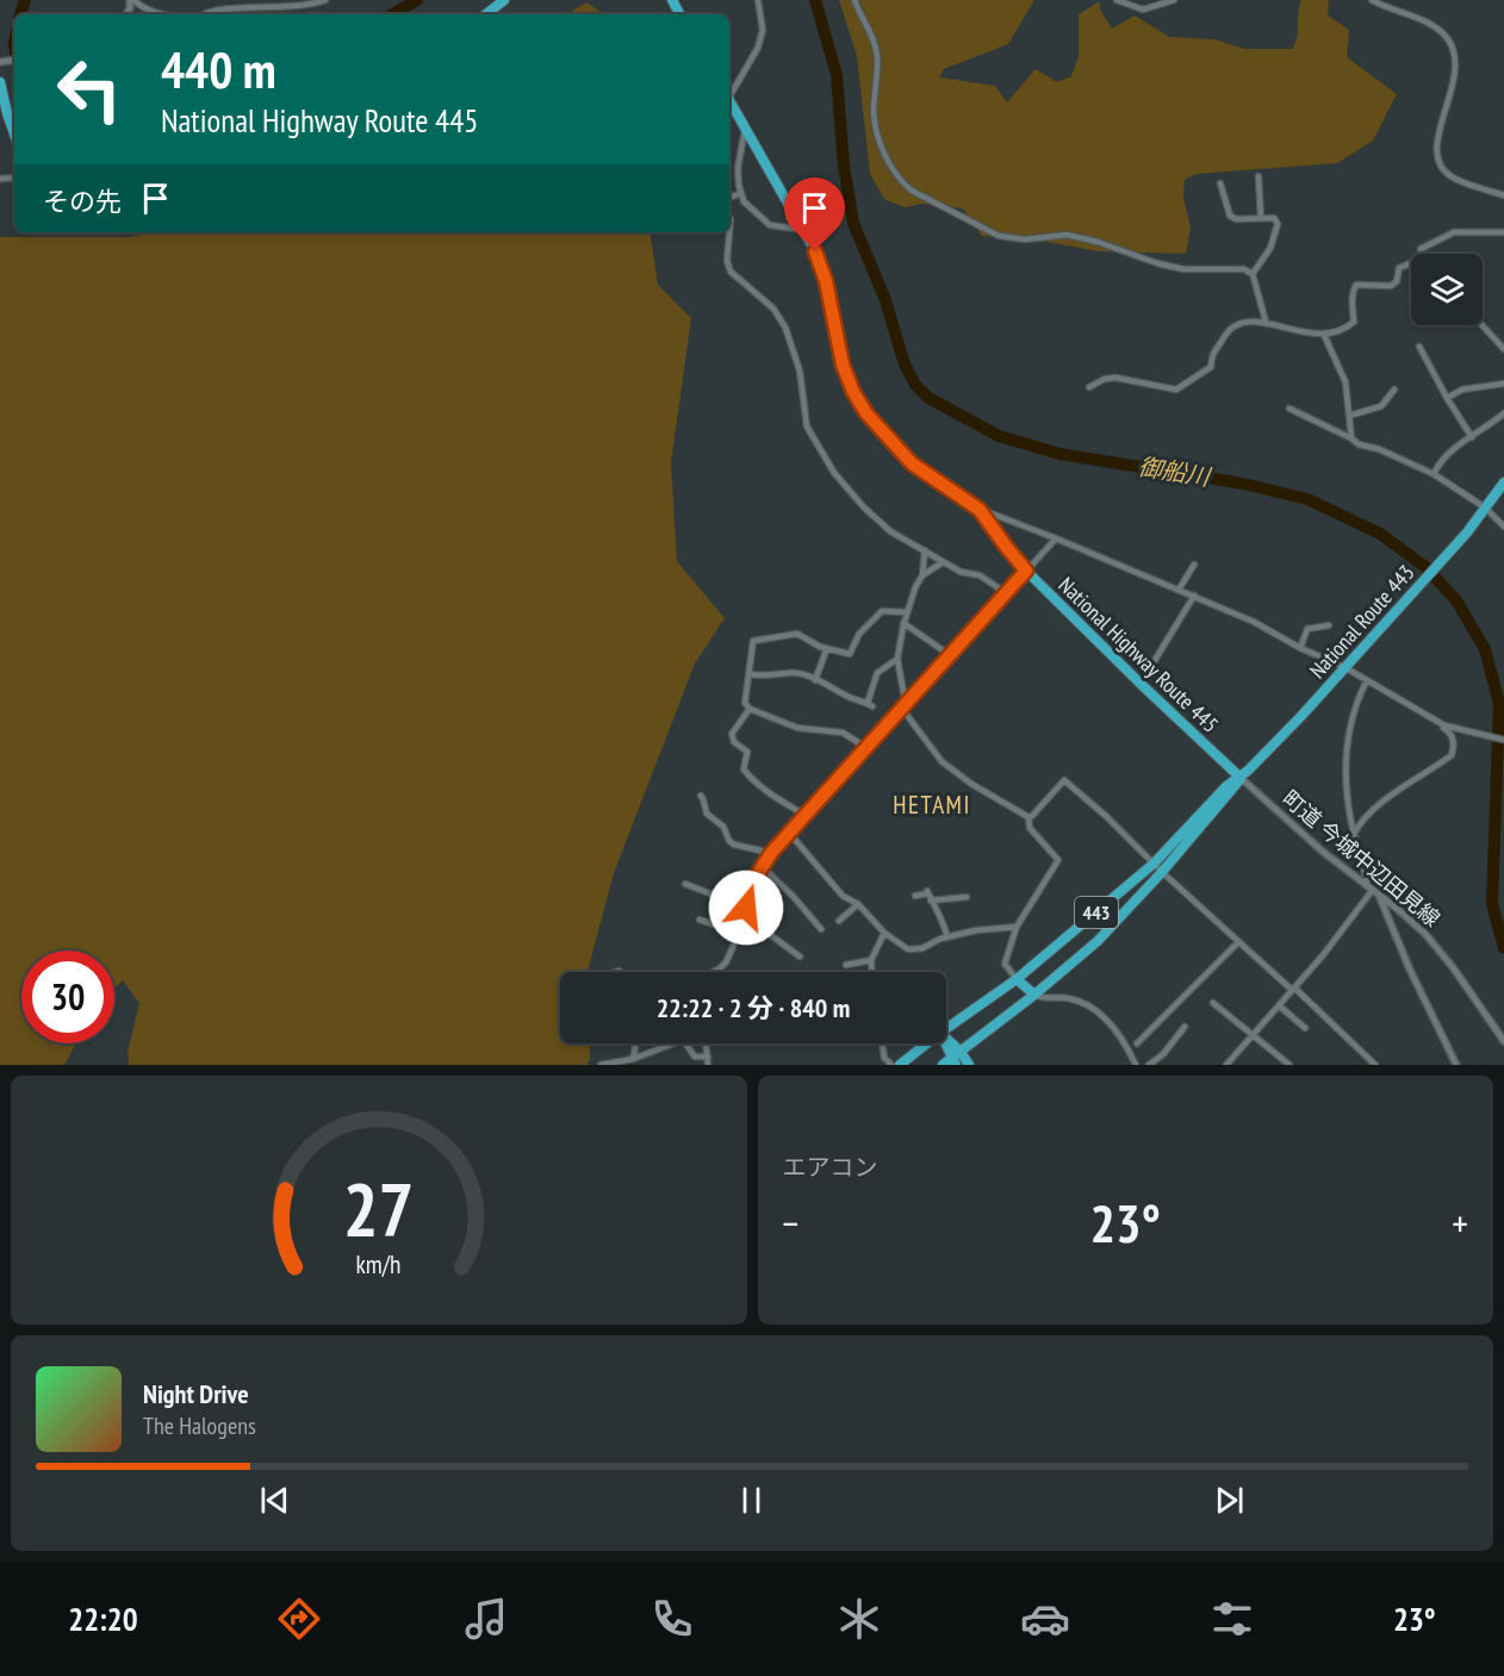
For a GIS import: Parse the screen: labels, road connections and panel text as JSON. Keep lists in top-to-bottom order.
{
  "streets": {
    "highway": ["National Route 443", "National Highway Route 445", "443"],
    "street": ["町道 今城中辺田見線"]
  },
  "crossings": [
    ["National Route 443", "National Highway Route 445"],
    ["National Route 443", "町道 今城中辺田見線"],
    ["National Highway Route 445", "町道 今城中辺田見線"]
  ],
  "districts": ["HETAMI"],
  "water": ["御船川"],
  "page": {
    "turn": ["440 m", "National Highway Route 445"],
    "then": "その先",
    "limit": "30",
    "trip": "22:22 · 2 分 · 840 m",
    "tile": "エアコン",
    "heat": ["−", "23°", "+"],
    "song": ["Night Drive", "The Halogens"],
    "tabs": ["22:20", "23°"],
    "gauge": ["27", "km/h"]
  }
}
